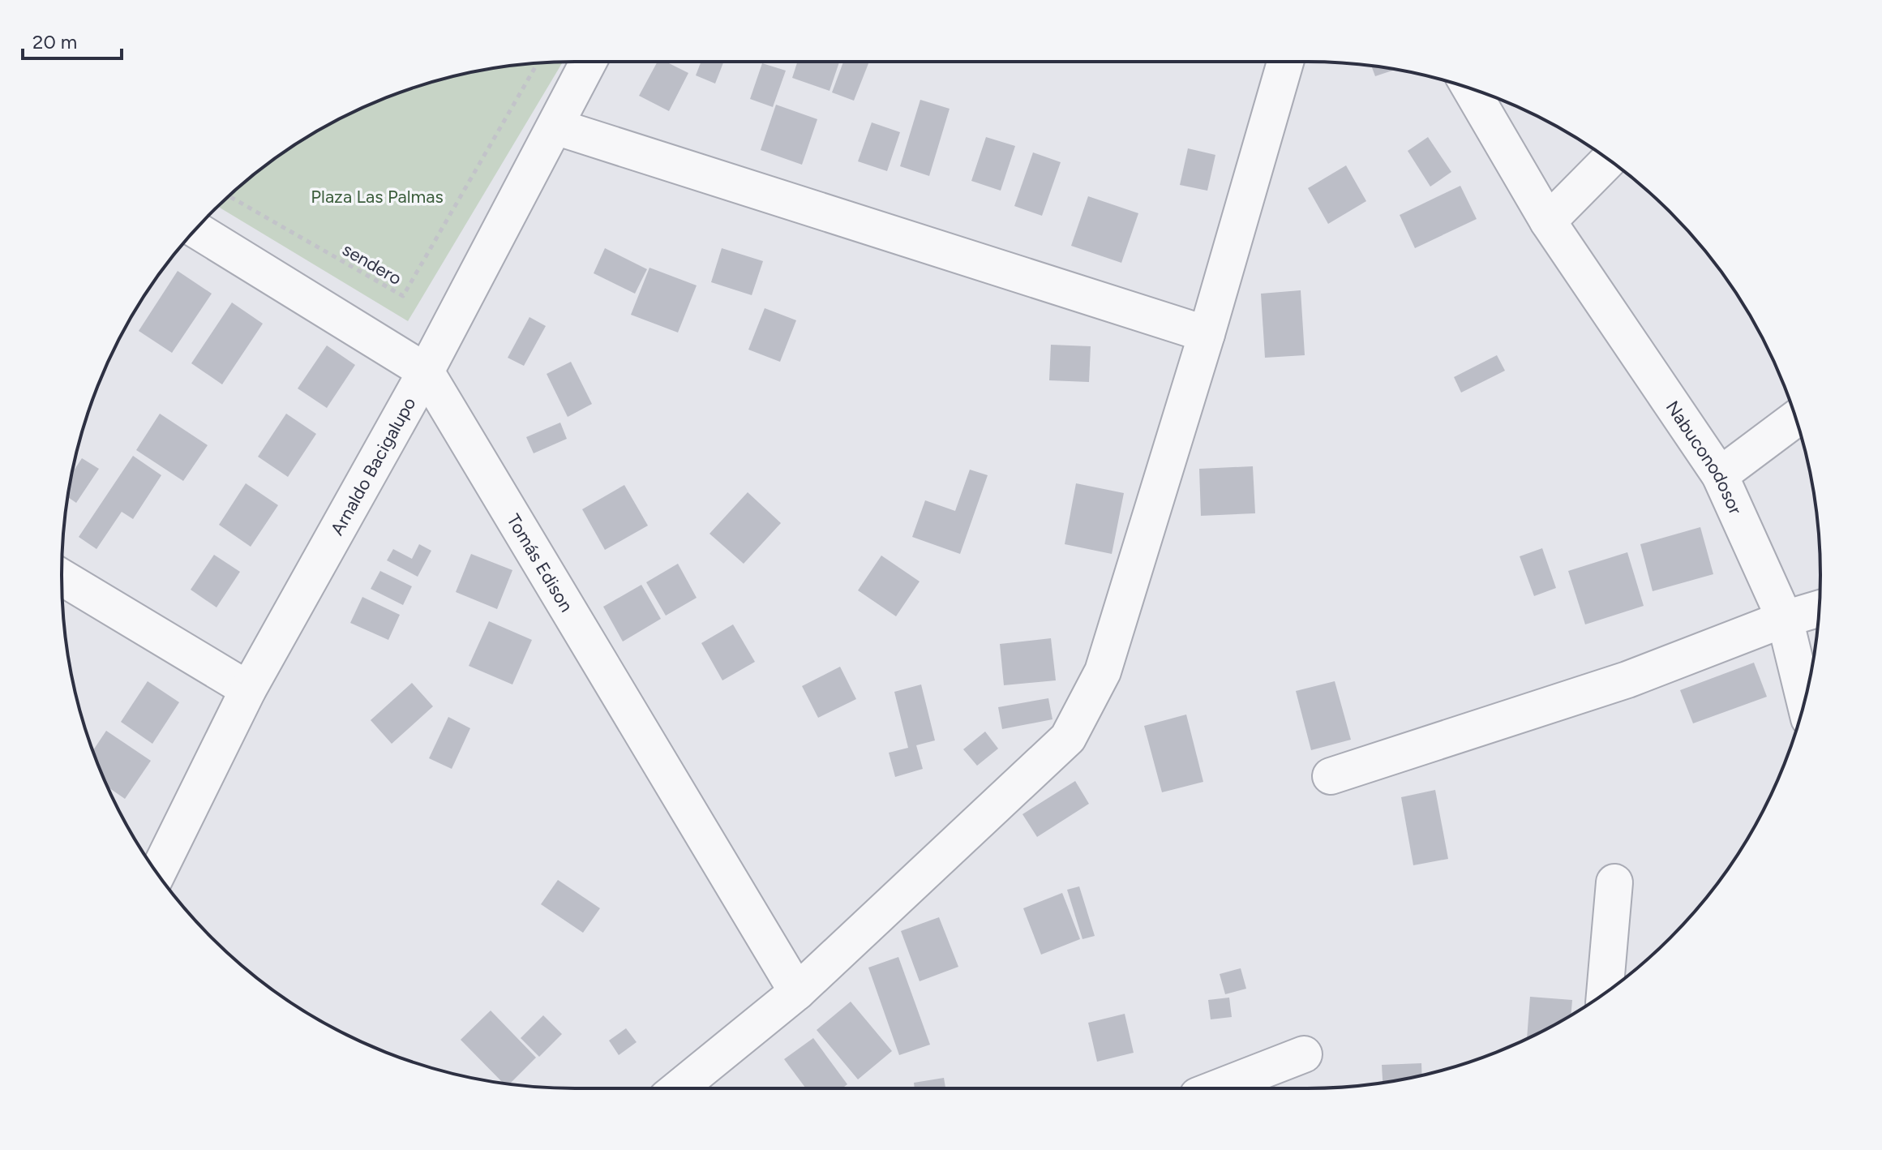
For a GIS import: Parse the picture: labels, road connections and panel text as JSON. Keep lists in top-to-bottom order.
{
  "streets": {
    "street": ["Nabuconodosor", "Arnaldo Bacigalupo", "Tomás Edison"],
    "path": ["sendero"]
  },
  "crossings": [
    ["Arnaldo Bacigalupo", "Tomás Edison"]
  ],
  "parks": ["Plaza Las Palmas"],
  "scale_bar": "20 m"
}
